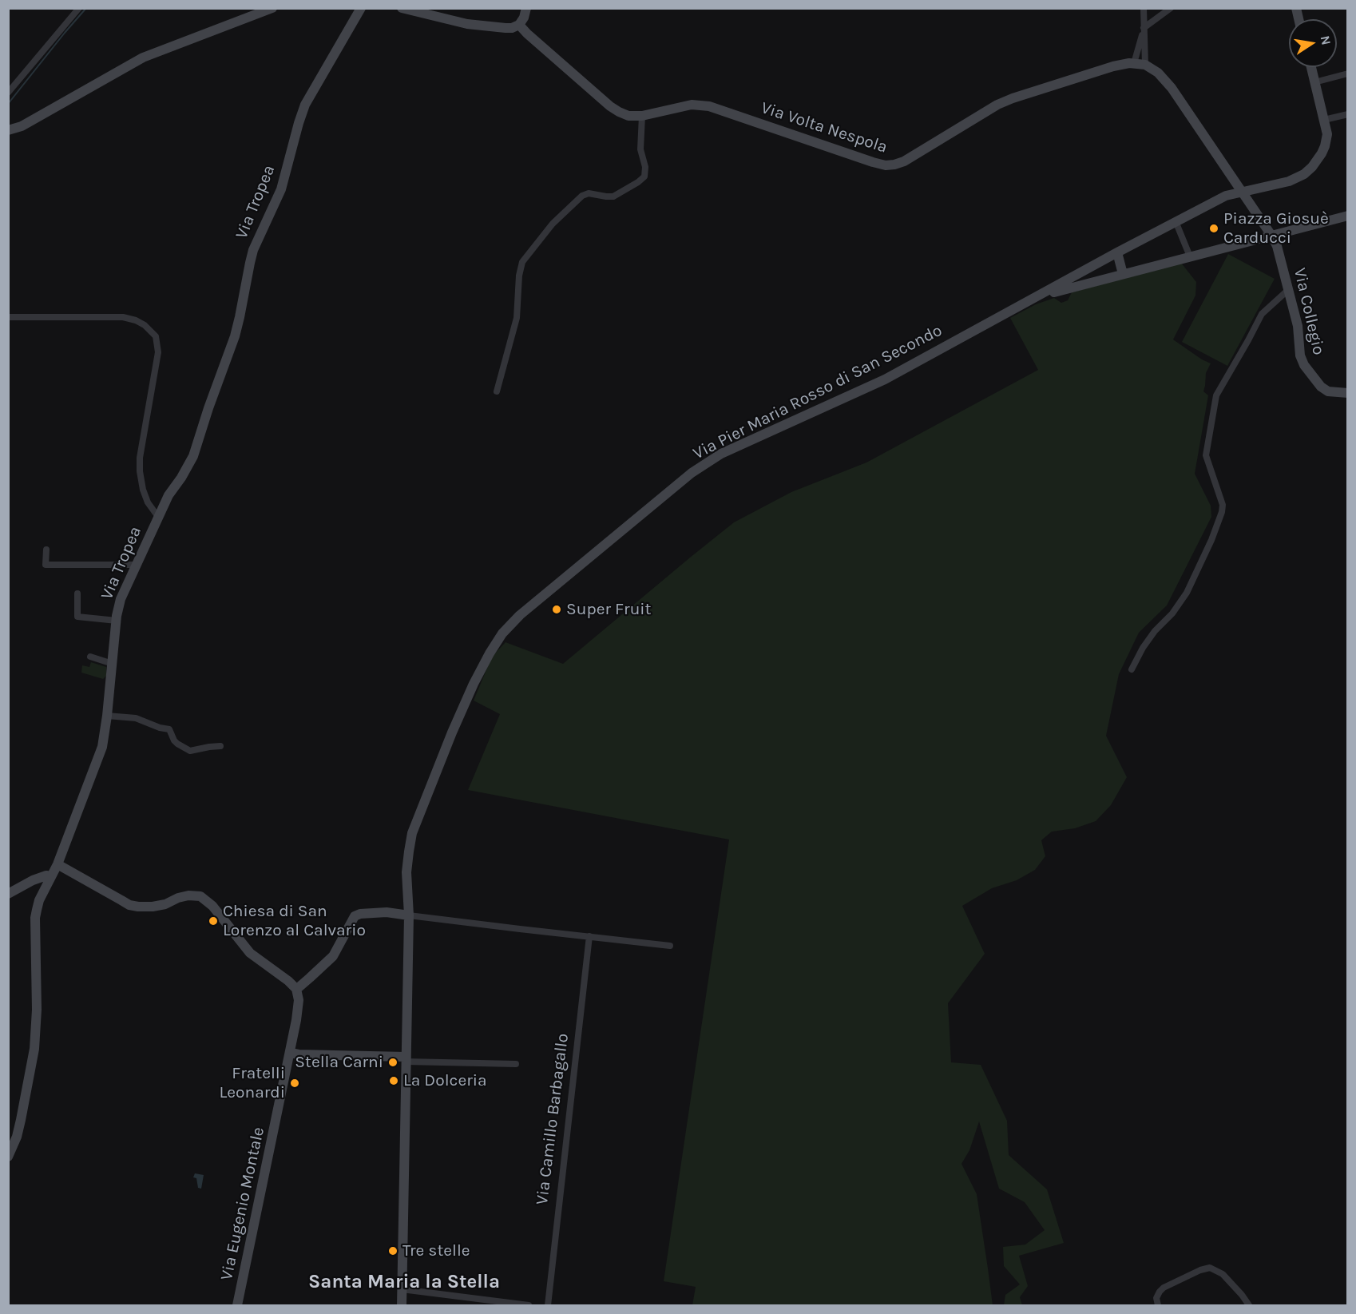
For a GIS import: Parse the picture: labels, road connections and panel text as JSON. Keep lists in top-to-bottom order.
{
  "streets": {
    "street": [
      "Via Volta Nespola",
      "Via Tropea",
      "Via Collegio",
      "Via Pier Maria Rosso di San Secondo",
      "Via Camillo Barbagallo",
      "Via Eugenio Montale"
    ]
  },
  "crossings": [
    ["Via Volta Nespola", "Via Collegio"],
    ["Via Volta Nespola", "Via Pier Maria Rosso di San Secondo"],
    ["Via Collegio", "Via Pier Maria Rosso di San Secondo"]
  ],
  "districts": ["Santa Maria la Stella"],
  "places": [
    "Piazza Giosuè Carducci",
    "Super Fruit",
    "Chiesa di San Lorenzo al Calvario",
    "Stella Carni",
    "La Dolceria",
    "Fratelli Leonardi",
    "Tre stelle"
  ],
  "north": "right"
}
